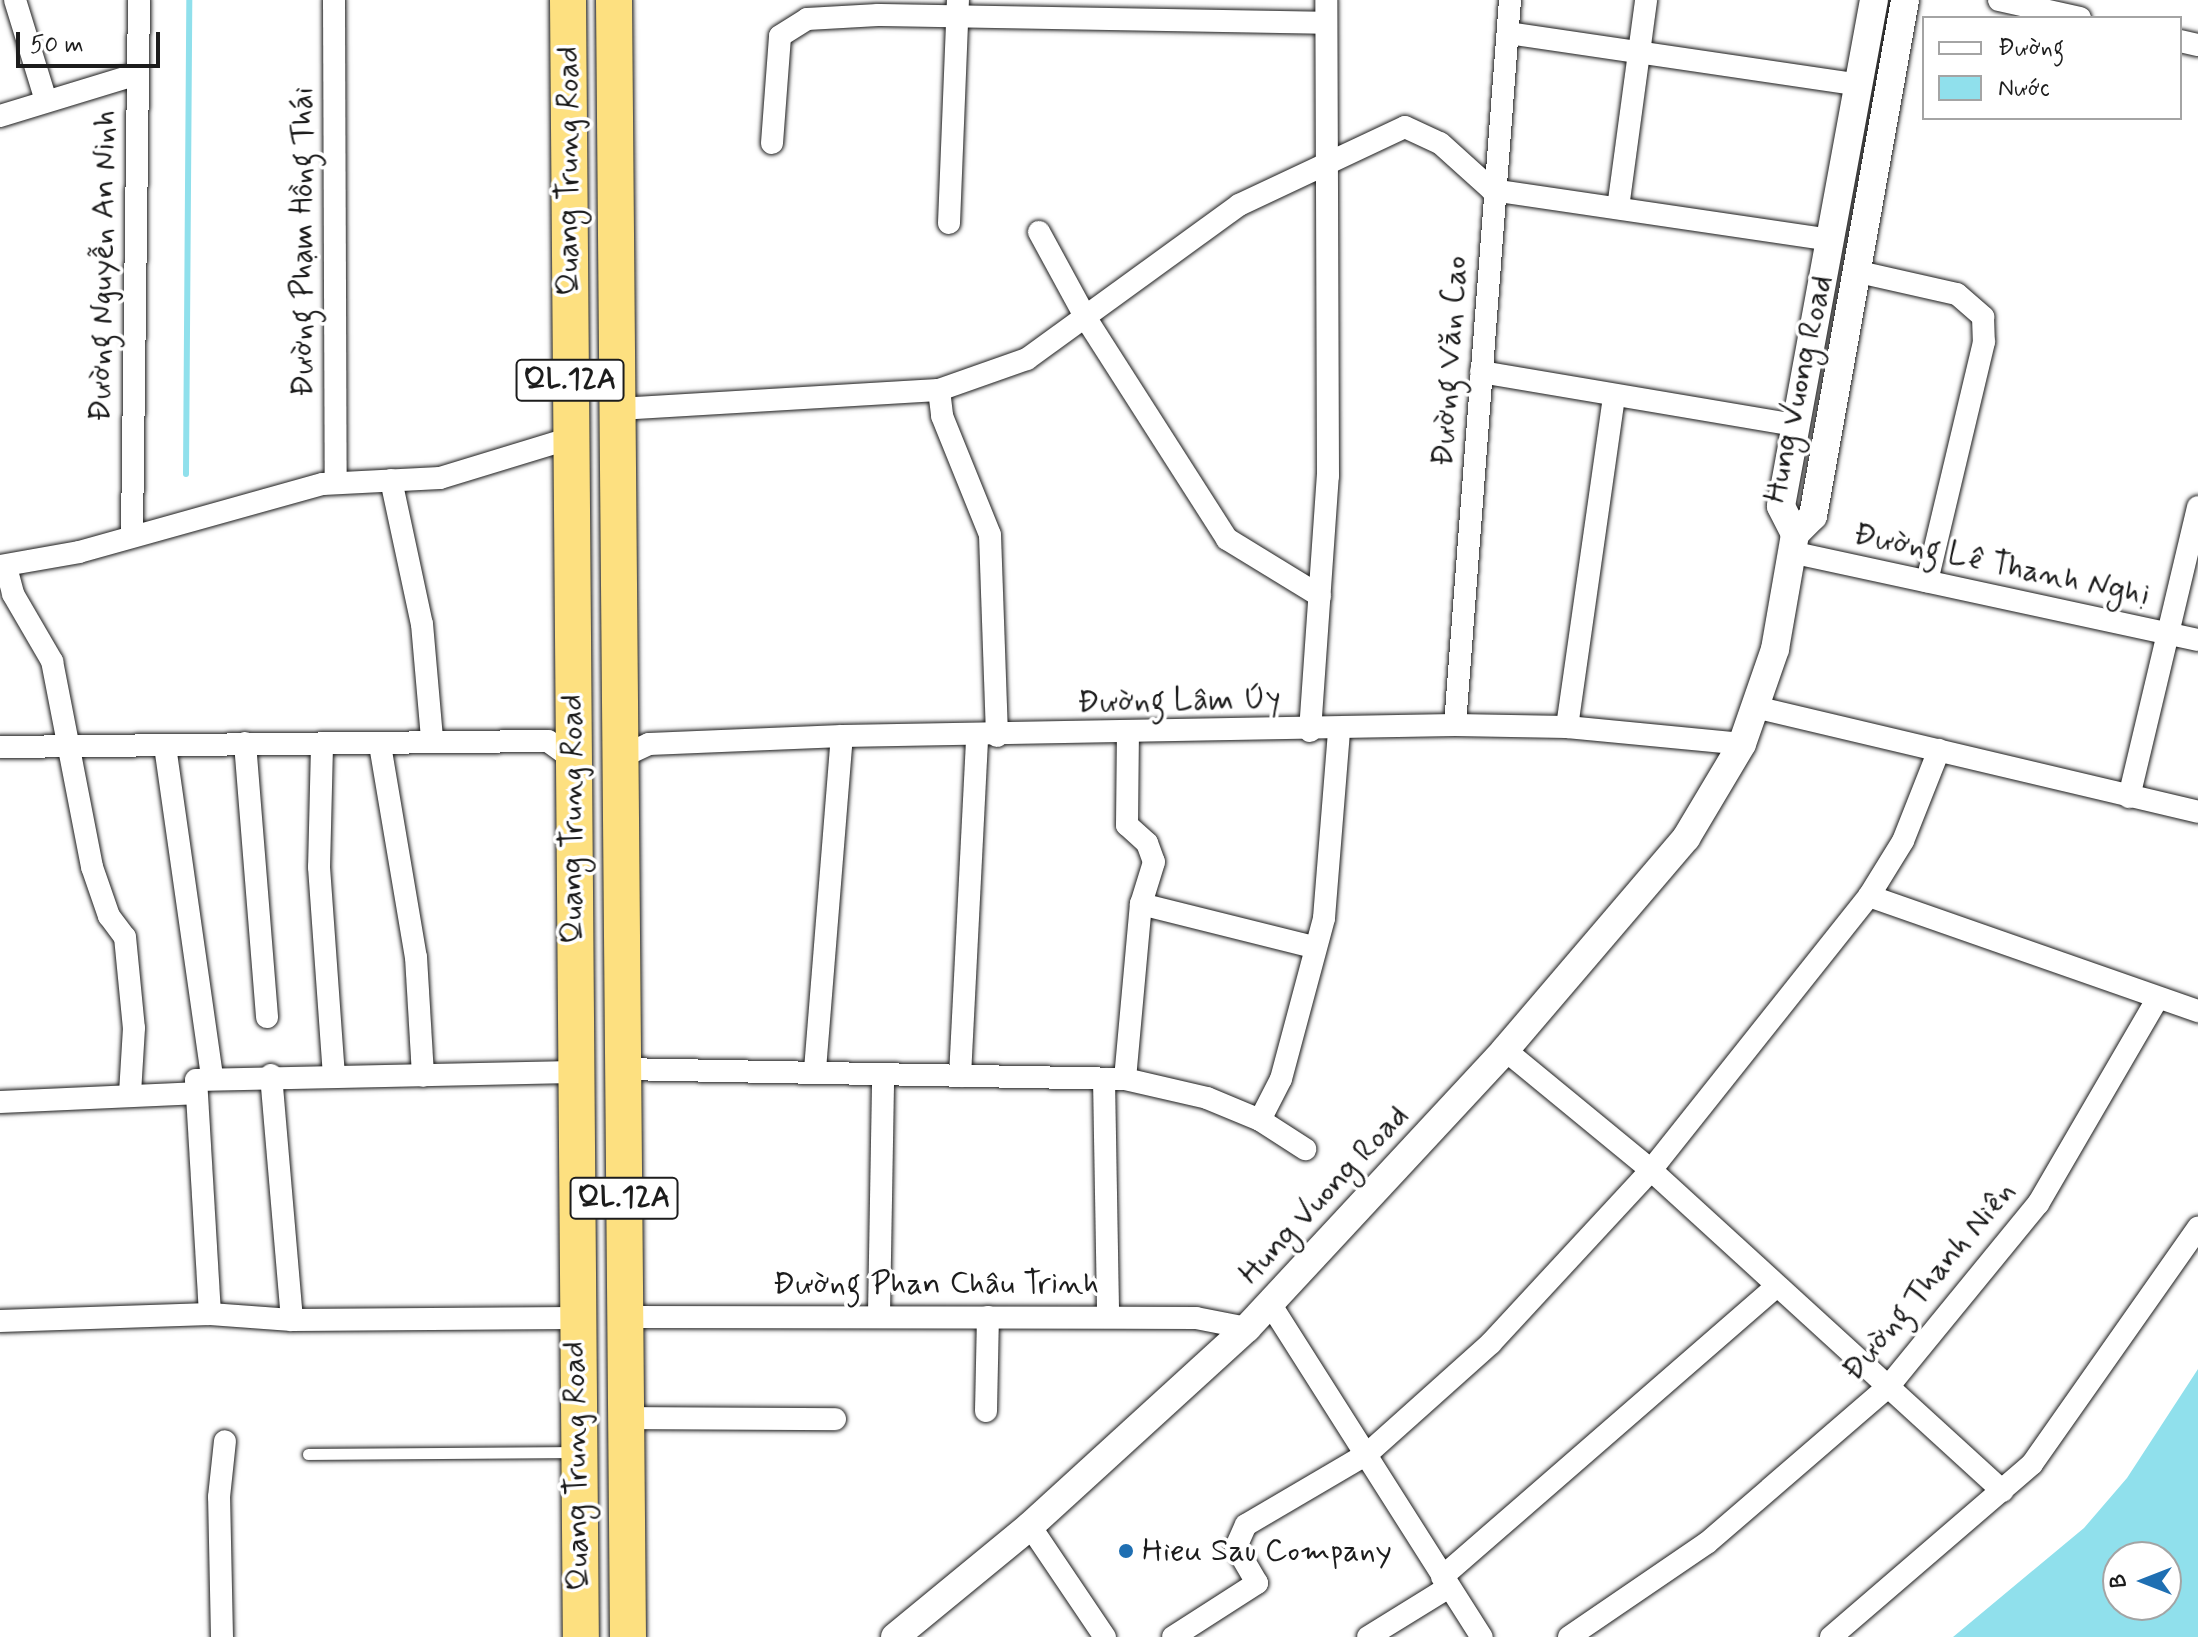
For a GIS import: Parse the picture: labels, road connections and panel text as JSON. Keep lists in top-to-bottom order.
{
  "streets": {
    "highway": ["Quang Trung Road", "QL.12A"],
    "street": [
      "Đường Phạm Hồng Thái",
      "Đường Nguyễn An Ninh",
      "Đường Văn Cao",
      "Hung Vuong Road",
      "Đường Lê Thanh Nghị",
      "Đường Lâm Úy",
      "Đường Thanh Niên",
      "Đường Phan Châu Trinh"
    ]
  },
  "crossings": [
    ["Quang Trung Road", "Đường Lâm Úy"],
    ["Quang Trung Road", "Đường Phan Châu Trinh"],
    ["Đường Văn Cao", "Đường Lâm Úy"],
    ["Hung Vuong Road", "Đường Lê Thanh Nghị"],
    ["Hung Vuong Road", "Đường Lâm Úy"],
    ["Hung Vuong Road", "Đường Phan Châu Trinh"]
  ],
  "places": ["Hieu Sau Company"],
  "legend": ["Đường", "Nước"],
  "scale_bar": "50 m",
  "north": "left"
}
